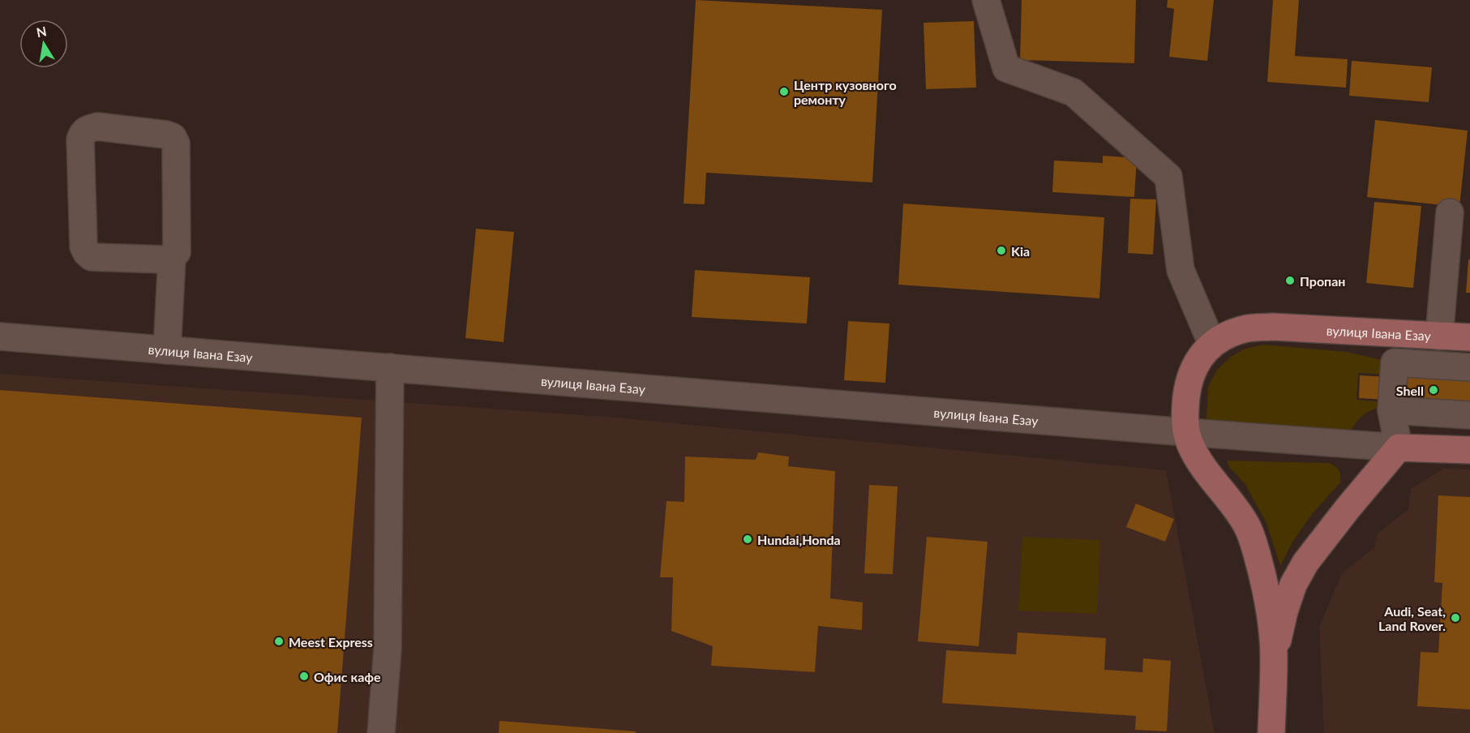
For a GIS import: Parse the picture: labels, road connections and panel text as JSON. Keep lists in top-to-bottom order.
{
  "streets": {
    "main road": ["вулиця Івана Езау"]
  },
  "places": [
    "Центр кузовного ремонту",
    "Kia",
    "Пропан",
    "Shell",
    "Hundai,Honda",
    "Audi, Seat, Land Rover.",
    "Meest Express",
    "Офис кафе"
  ],
  "north": "top"
}
